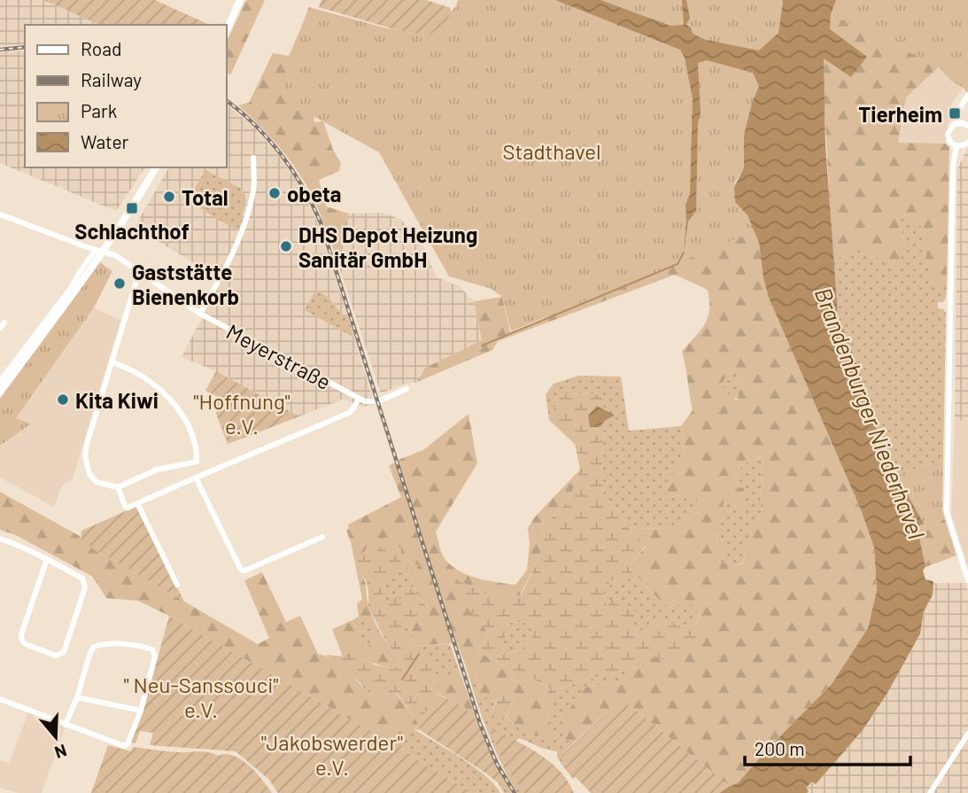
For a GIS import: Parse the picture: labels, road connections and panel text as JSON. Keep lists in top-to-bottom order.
{
  "streets": {
    "street": ["Meyerstraße"]
  },
  "water": ["Brandenburger Niederhavel"],
  "parks": [
    "Stadthavel",
    "\"Hoffnung\" e.V.",
    "\" Neu-Sanssouci\" e.V.",
    "\"Jakobswerder\" e.V."
  ],
  "places": {
    "transit": ["Tierheim", "Schlachthof"],
    "other": [
      "obeta",
      "Total",
      "DHS Depot Heizung Sanitär GmbH",
      "Gaststätte Bienenkorb",
      "Kita Kiwi"
    ]
  },
  "legend": [
    "Road",
    "Railway",
    "Park",
    "Water"
  ],
  "scale_bar": "200 m",
  "north": "bottom"
}
